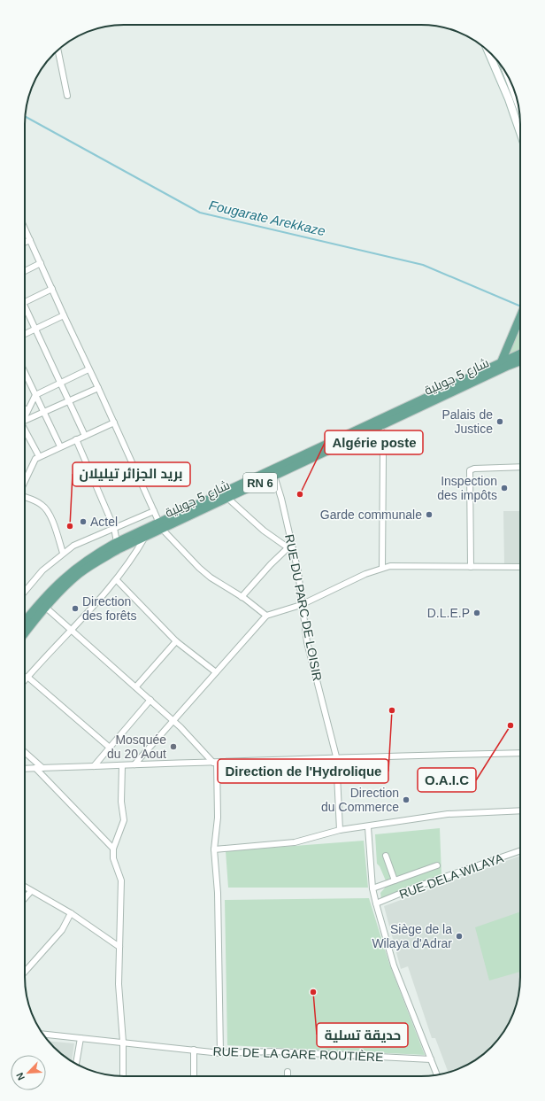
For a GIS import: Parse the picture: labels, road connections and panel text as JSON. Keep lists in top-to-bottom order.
{
  "streets": {
    "main road": ["شارع 5 جويلية", "RN 6"],
    "street": ["RUE DU PARC DE LOISIR", "RUE DELA WILAYA", "RUE DE LA GARE ROUTIÈRE"]
  },
  "crossings": [
    ["شارع 5 جويلية", "RUE DU PARC DE LOISIR"]
  ],
  "water": ["Fougarate Arekkaze"],
  "places": [
    "Palais de Justice",
    "Inspection des impôts",
    "Algérie poste",
    "Garde communale",
    "Actel",
    "بريد الجزائر تيليلان",
    "Direction des forêts",
    "D.L.E.P",
    "Direction de l'Hydrolique",
    "O.A.I.C",
    "Mosquée du 20 Aout",
    "Direction du Commerce",
    "Siège de la Wilaya d'Adrar",
    "حديقة تسلية"
  ],
  "north": "bottom left"
}
